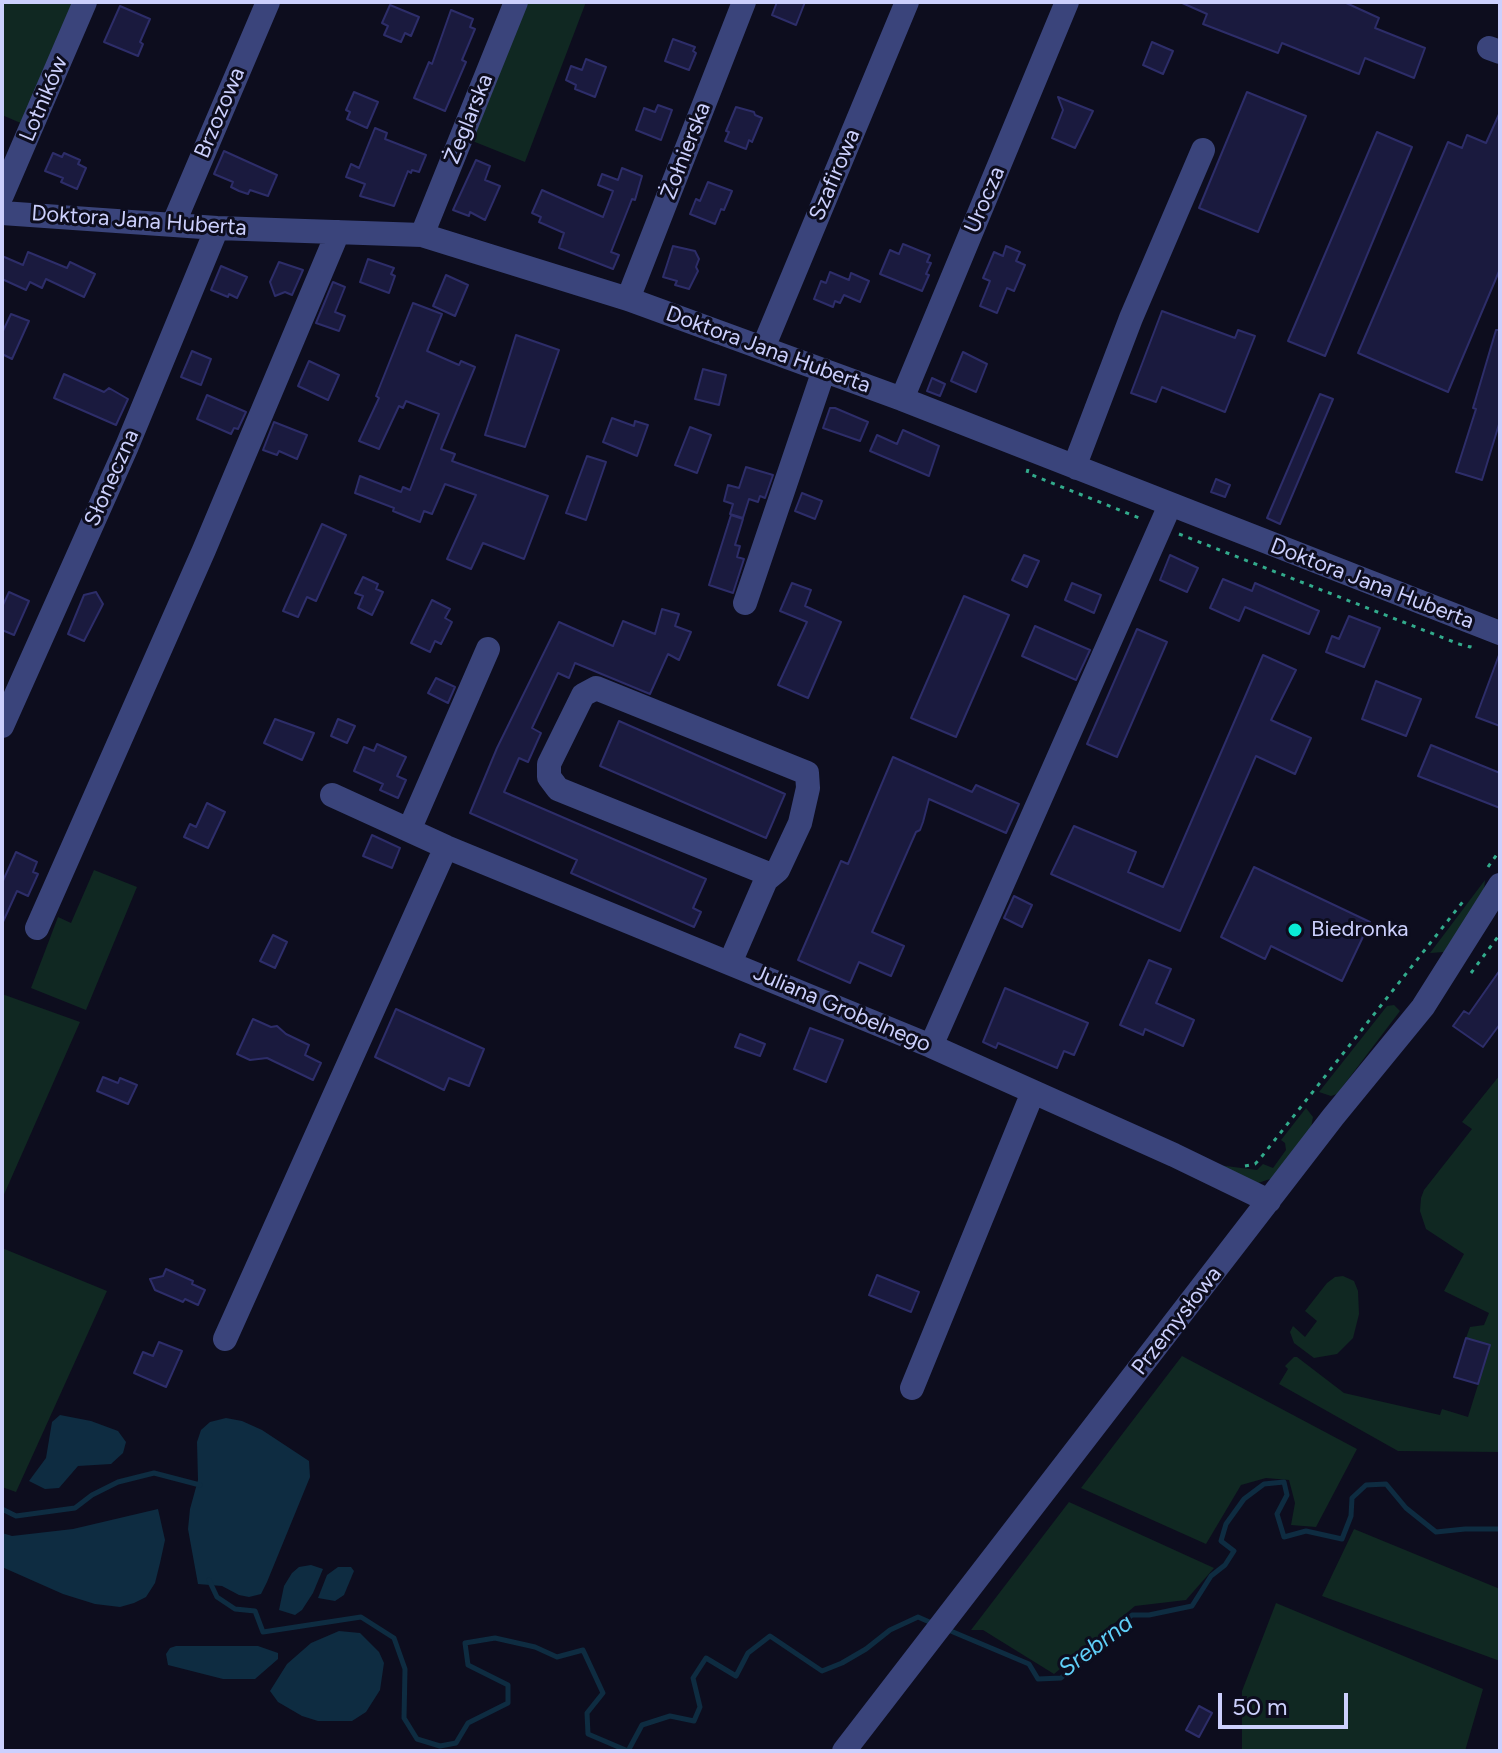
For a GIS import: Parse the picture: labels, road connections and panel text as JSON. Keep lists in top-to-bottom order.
{
  "streets": {
    "street": [
      "Lotników",
      "Brzozowa",
      "Żeglarska",
      "Żołnierska",
      "Szafirowa",
      "Urocza",
      "Doktora Jana Huberta",
      "Słoneczna",
      "Juliana Grobelnego",
      "Przemysłowa"
    ]
  },
  "crossings": [
    ["Brzozowa", "Doktora Jana Huberta"],
    ["Żeglarska", "Doktora Jana Huberta"],
    ["Żołnierska", "Doktora Jana Huberta"],
    ["Szafirowa", "Doktora Jana Huberta"],
    ["Urocza", "Doktora Jana Huberta"],
    ["Doktora Jana Huberta", "Słoneczna"],
    ["Juliana Grobelnego", "Przemysłowa"]
  ],
  "water": ["Srebrna"],
  "places": ["Biedronka"],
  "scale_bar": "50 m"
}
